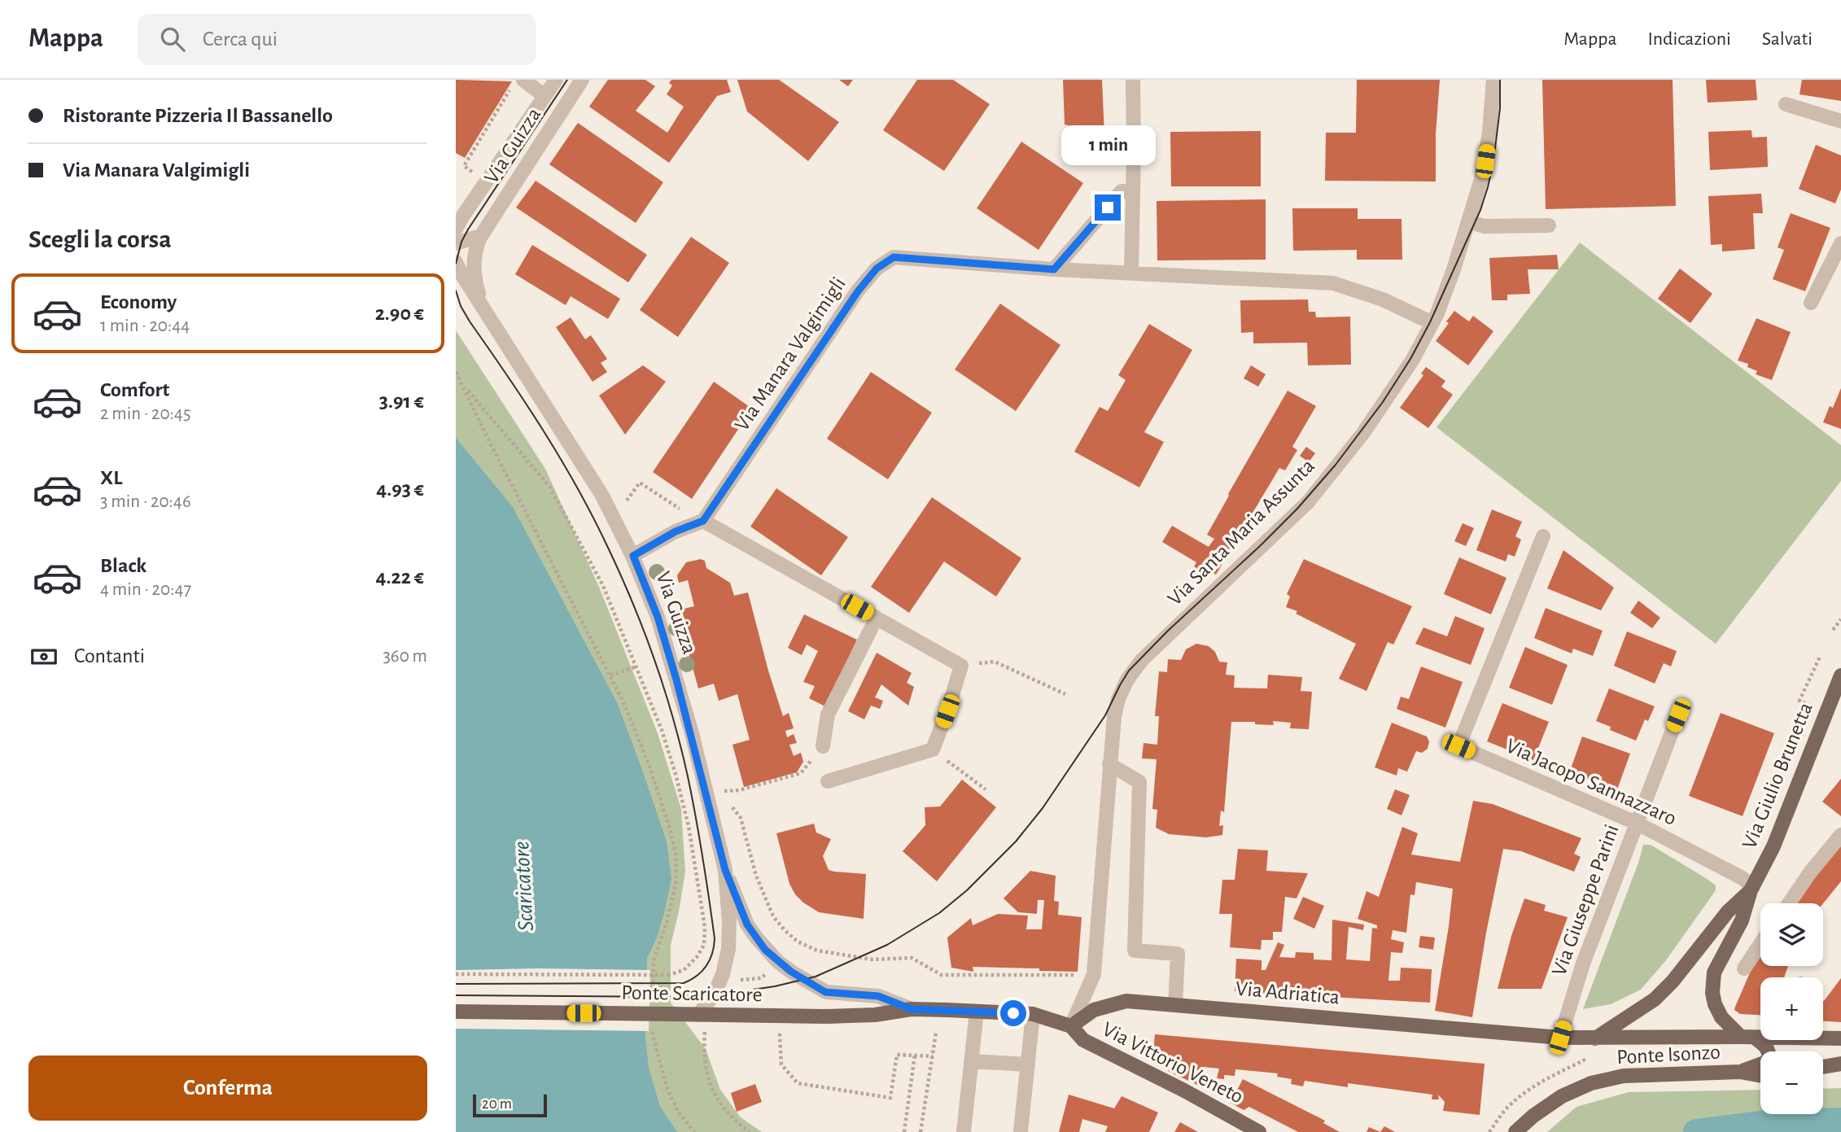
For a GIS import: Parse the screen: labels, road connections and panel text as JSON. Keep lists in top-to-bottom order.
{
  "streets": {
    "main road": [
      "Via Giulio Brunetta",
      "Via Adriatica",
      "Ponte Scaricatore",
      "Ponte Isonzo",
      "Via Vittorio Veneto"
    ],
    "street": [
      "Via Guizza",
      "Via Manara Valgimigli",
      "Via Santa Maria Assunta",
      "Via Jacopo Sannazzaro",
      "Via Giuseppe Parini"
    ]
  },
  "crossings": [
    ["Via Guizza", "Ponte Scaricatore"],
    ["Via Manara Valgimigli", "Via Santa Maria Assunta"],
    ["Via Santa Maria Assunta", "Via Adriatica"],
    ["Via Santa Maria Assunta", "Via Vittorio Veneto"],
    ["Via Giulio Brunetta", "Via Jacopo Sannazzaro"],
    ["Via Giulio Brunetta", "Via Adriatica"],
    ["Via Jacopo Sannazzaro", "Via Giuseppe Parini"],
    ["Via Giuseppe Parini", "Via Adriatica"],
    ["Via Adriatica", "Via Vittorio Veneto"]
  ],
  "water": ["Scaricatore"],
  "scale_bar": "20 m",
  "page": {
    "header": "Mappa",
    "search": "Cerca qui",
    "nav": ["Mappa", "Indicazioni", "Salvati"],
    "banner": ["Ristorante Pizzeria Il Bassanello", "Via Manara Valgimigli"],
    "bubble": "1 min",
    "heading": "Scegli la corsa",
    "list": [
      {
        "name": "Economy",
        "note": "1 min · 20:44",
        "value": "2.90 €"
      },
      {
        "name": "Comfort",
        "note": "2 min · 20:45",
        "value": "3.91 €"
      },
      {
        "name": "XL",
        "note": "3 min · 20:46",
        "value": "4.93 €"
      },
      {
        "name": "Black",
        "note": "4 min · 20:47",
        "value": "4.22 €"
      }
    ],
    "pay": ["Contanti", "360 m"],
    "map_buttons": ["+", "−"],
    "buttons": "Conferma",
    "scale": "20 m"
  }
}
